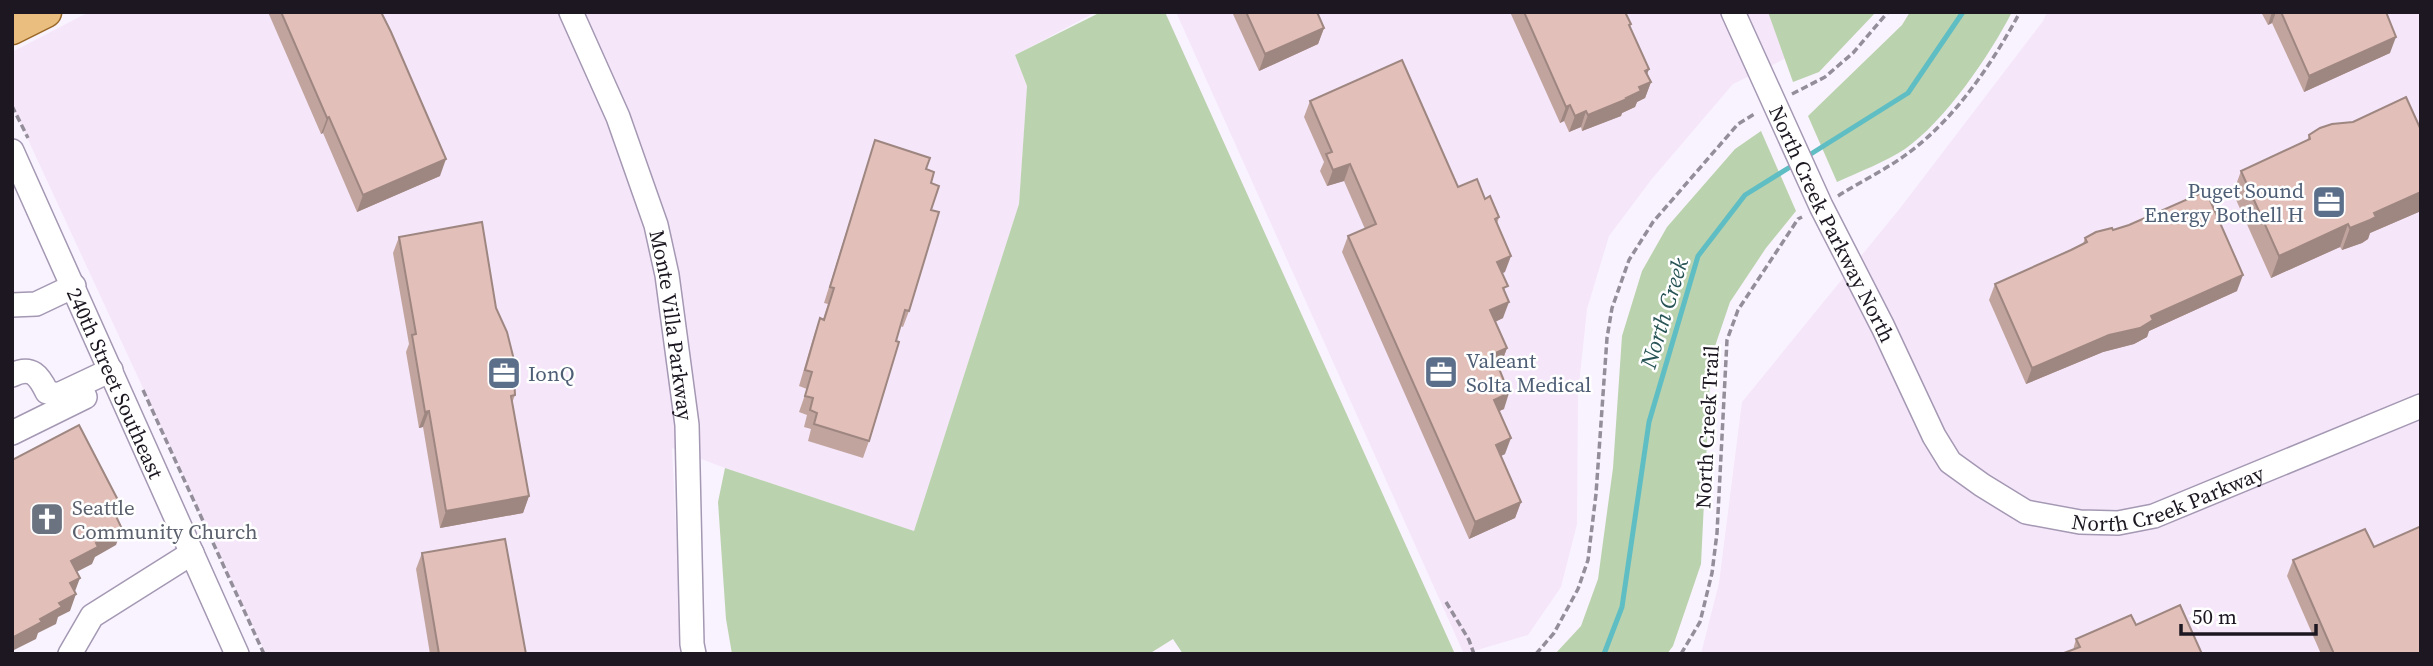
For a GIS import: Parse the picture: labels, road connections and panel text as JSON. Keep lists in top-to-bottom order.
{
  "streets": {
    "street": [
      "North Creek Parkway North",
      "Monte Villa Parkway",
      "240th Street Southeast",
      "North Creek Parkway"
    ],
    "path": ["North Creek Trail"]
  },
  "crossings": [
    ["North Creek Parkway North", "North Creek Parkway"]
  ],
  "water": ["North Creek"],
  "places": {
    "office": ["Puget Sound Energy Bothell H", "Valeant Solta Medical", "IonQ"],
    "church": ["Seattle Community Church"]
  },
  "scale_bar": "50 m"
}
